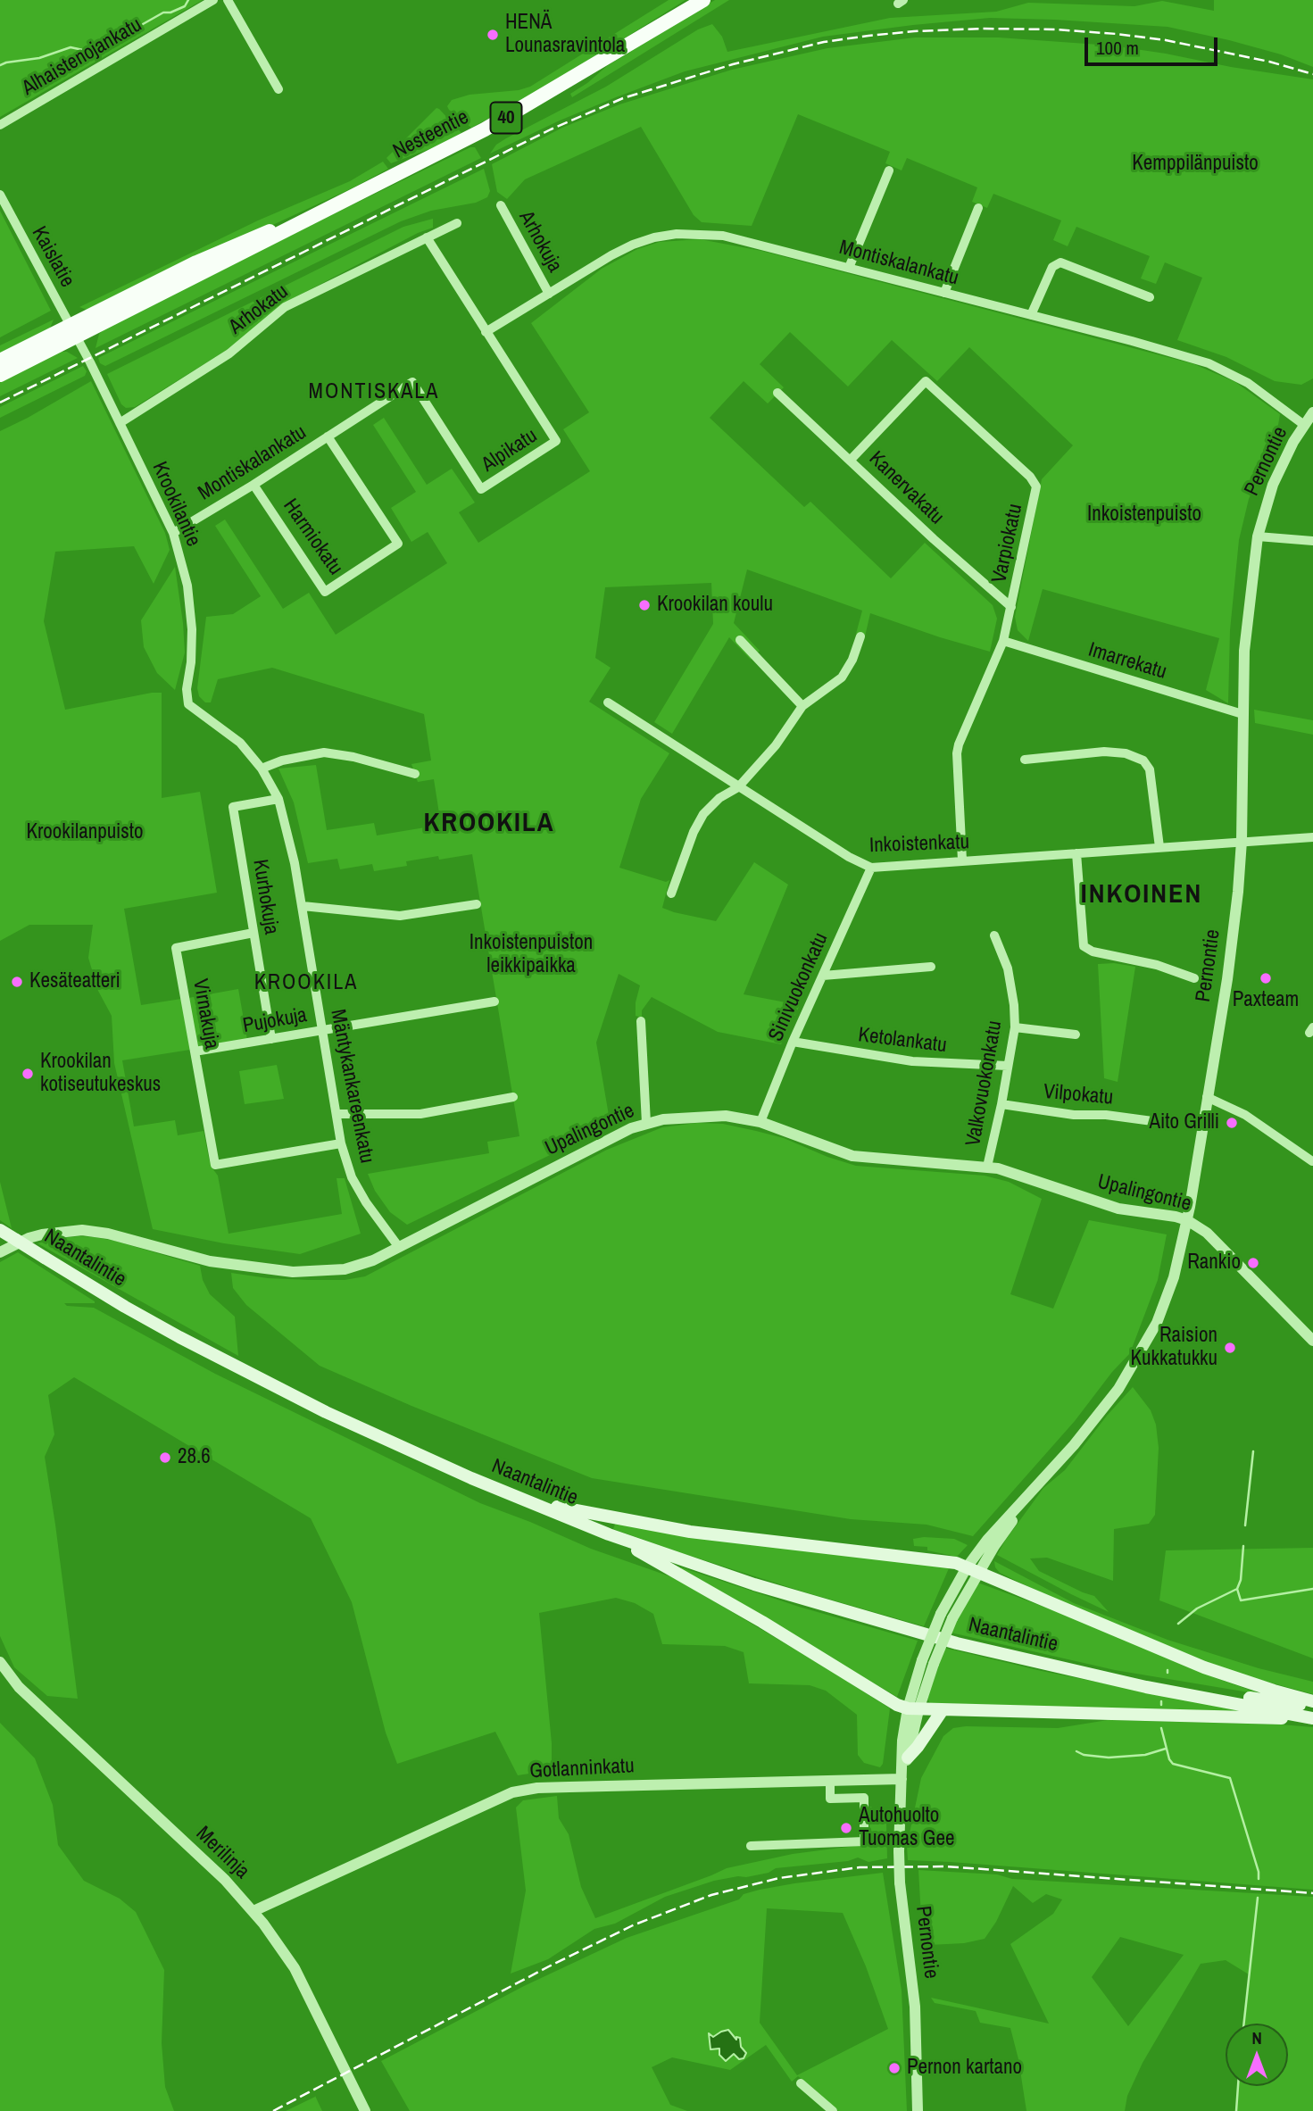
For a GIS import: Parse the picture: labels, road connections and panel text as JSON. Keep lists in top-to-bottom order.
{
  "streets": {
    "main road": ["40", "Nesteentie", "Naantalintie"],
    "street": [
      "Alhaistenojankatu",
      "Arhokuja",
      "Kaislatie",
      "Montiskalankatu",
      "Arhokatu",
      "Alpikatu",
      "Pernontie",
      "Kanervakatu",
      "Krookilantie",
      "Harmiokatu",
      "Varpiokatu",
      "Imarrekatu",
      "Inkoistenkatu",
      "Kurhokuja",
      "Sinivuokonkatu",
      "Virnakuja",
      "Pujokuja",
      "Ketolankatu",
      "Valkovuokonkatu",
      "Mäntykankareenkatu",
      "Vilpokatu",
      "Upalingontie",
      "Gotlanninkatu",
      "Merilinja"
    ]
  },
  "crossings": [
    ["Nesteentie", "Kaislatie"],
    ["Nesteentie", "Krookilantie"],
    ["Arhokuja", "Montiskalankatu"],
    ["Kaislatie", "Krookilantie"],
    ["Montiskalankatu", "Alpikatu"],
    ["Montiskalankatu", "Pernontie"],
    ["Montiskalankatu", "Krookilantie"],
    ["Montiskalankatu", "Harmiokatu"],
    ["Arhokatu", "Krookilantie"],
    ["Pernontie", "Imarrekatu"],
    ["Pernontie", "Inkoistenkatu"],
    ["Pernontie", "Upalingontie"],
    ["Pernontie", "Gotlanninkatu"],
    ["Kanervakatu", "Varpiokatu"],
    ["Krookilantie", "Mäntykankareenkatu"],
    ["Varpiokatu", "Imarrekatu"],
    ["Varpiokatu", "Inkoistenkatu"],
    ["Inkoistenkatu", "Sinivuokonkatu"],
    ["Kurhokuja", "Virnakuja"],
    ["Kurhokuja", "Pujokuja"],
    ["Kurhokuja", "Mäntykankareenkatu"],
    ["Sinivuokonkatu", "Ketolankatu"],
    ["Sinivuokonkatu", "Upalingontie"],
    ["Virnakuja", "Pujokuja"],
    ["Virnakuja", "Mäntykankareenkatu"],
    ["Pujokuja", "Mäntykankareenkatu"],
    ["Ketolankatu", "Valkovuokonkatu"],
    ["Valkovuokonkatu", "Vilpokatu"],
    ["Valkovuokonkatu", "Upalingontie"],
    ["Mäntykankareenkatu", "Upalingontie"],
    ["Gotlanninkatu", "Merilinja"]
  ],
  "districts": [
    "MONTISKALA",
    "KROOKILA",
    "INKOINEN",
    "KROOKILA"
  ],
  "parks": [
    "Kemppilänpuisto",
    "Inkoistenpuisto",
    "Krookilanpuisto",
    "Inkoistenpuiston leikkipaikka"
  ],
  "places": [
    "HENÄ Lounasravintola",
    "Krookilan koulu",
    "Paxteam",
    "Kesäteatteri",
    "Krookilan kotiseutukeskus",
    "Aito Grilli",
    "Rankio",
    "Raision Kukkatukku",
    "28.6",
    "Autohuolto Tuomas Gee",
    "Pernon kartano"
  ],
  "scale_bar": "100 m",
  "north": "top"
}
